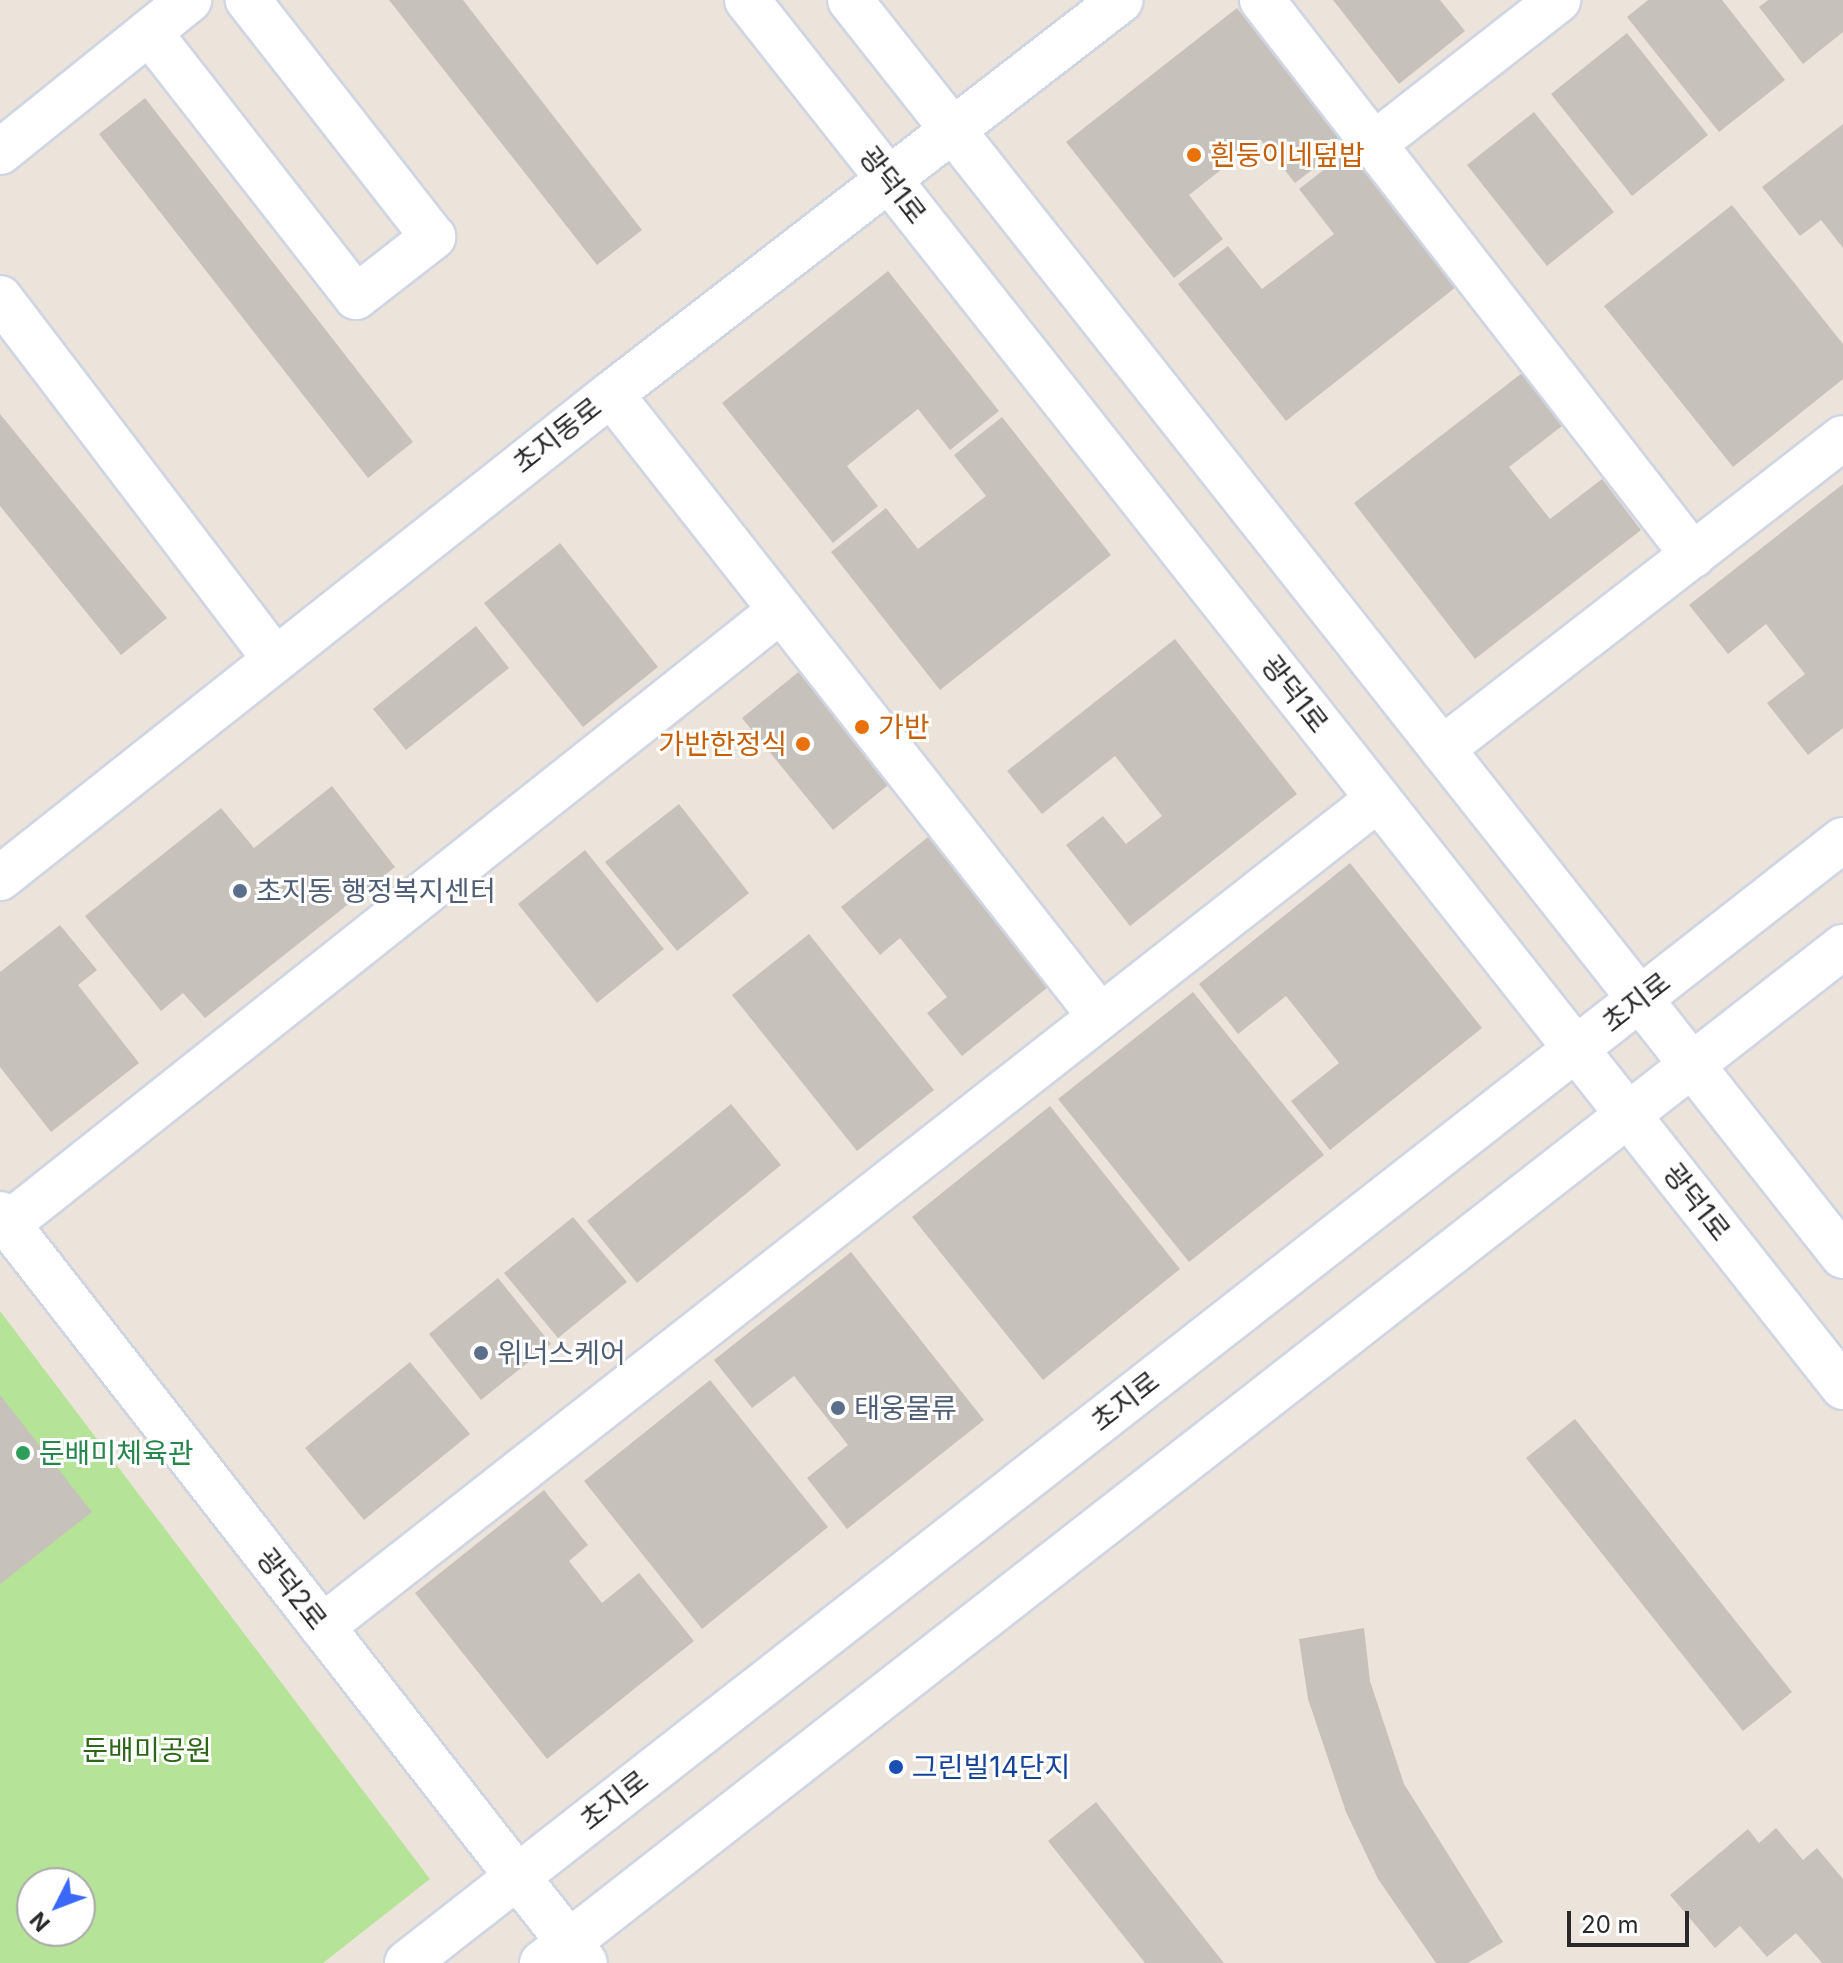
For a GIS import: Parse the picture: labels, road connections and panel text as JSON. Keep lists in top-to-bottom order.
{
  "streets": {
    "street": [
      "광덕1로",
      "초지동로",
      "초지로",
      "광덕2로"
    ]
  },
  "crossings": [
    ["광덕1로", "초지동로"],
    ["광덕1로", "초지로"],
    ["초지로", "광덕2로"]
  ],
  "parks": ["둔배미공원"],
  "places": [
    "흰둥이네덮밥",
    "가반",
    "가반한정식",
    "초지동 행정복지센터",
    "위너스케어",
    "태웅물류",
    "둔배미체육관",
    "그린빌14단지"
  ],
  "scale_bar": "20 m",
  "north": "bottom left"
}
